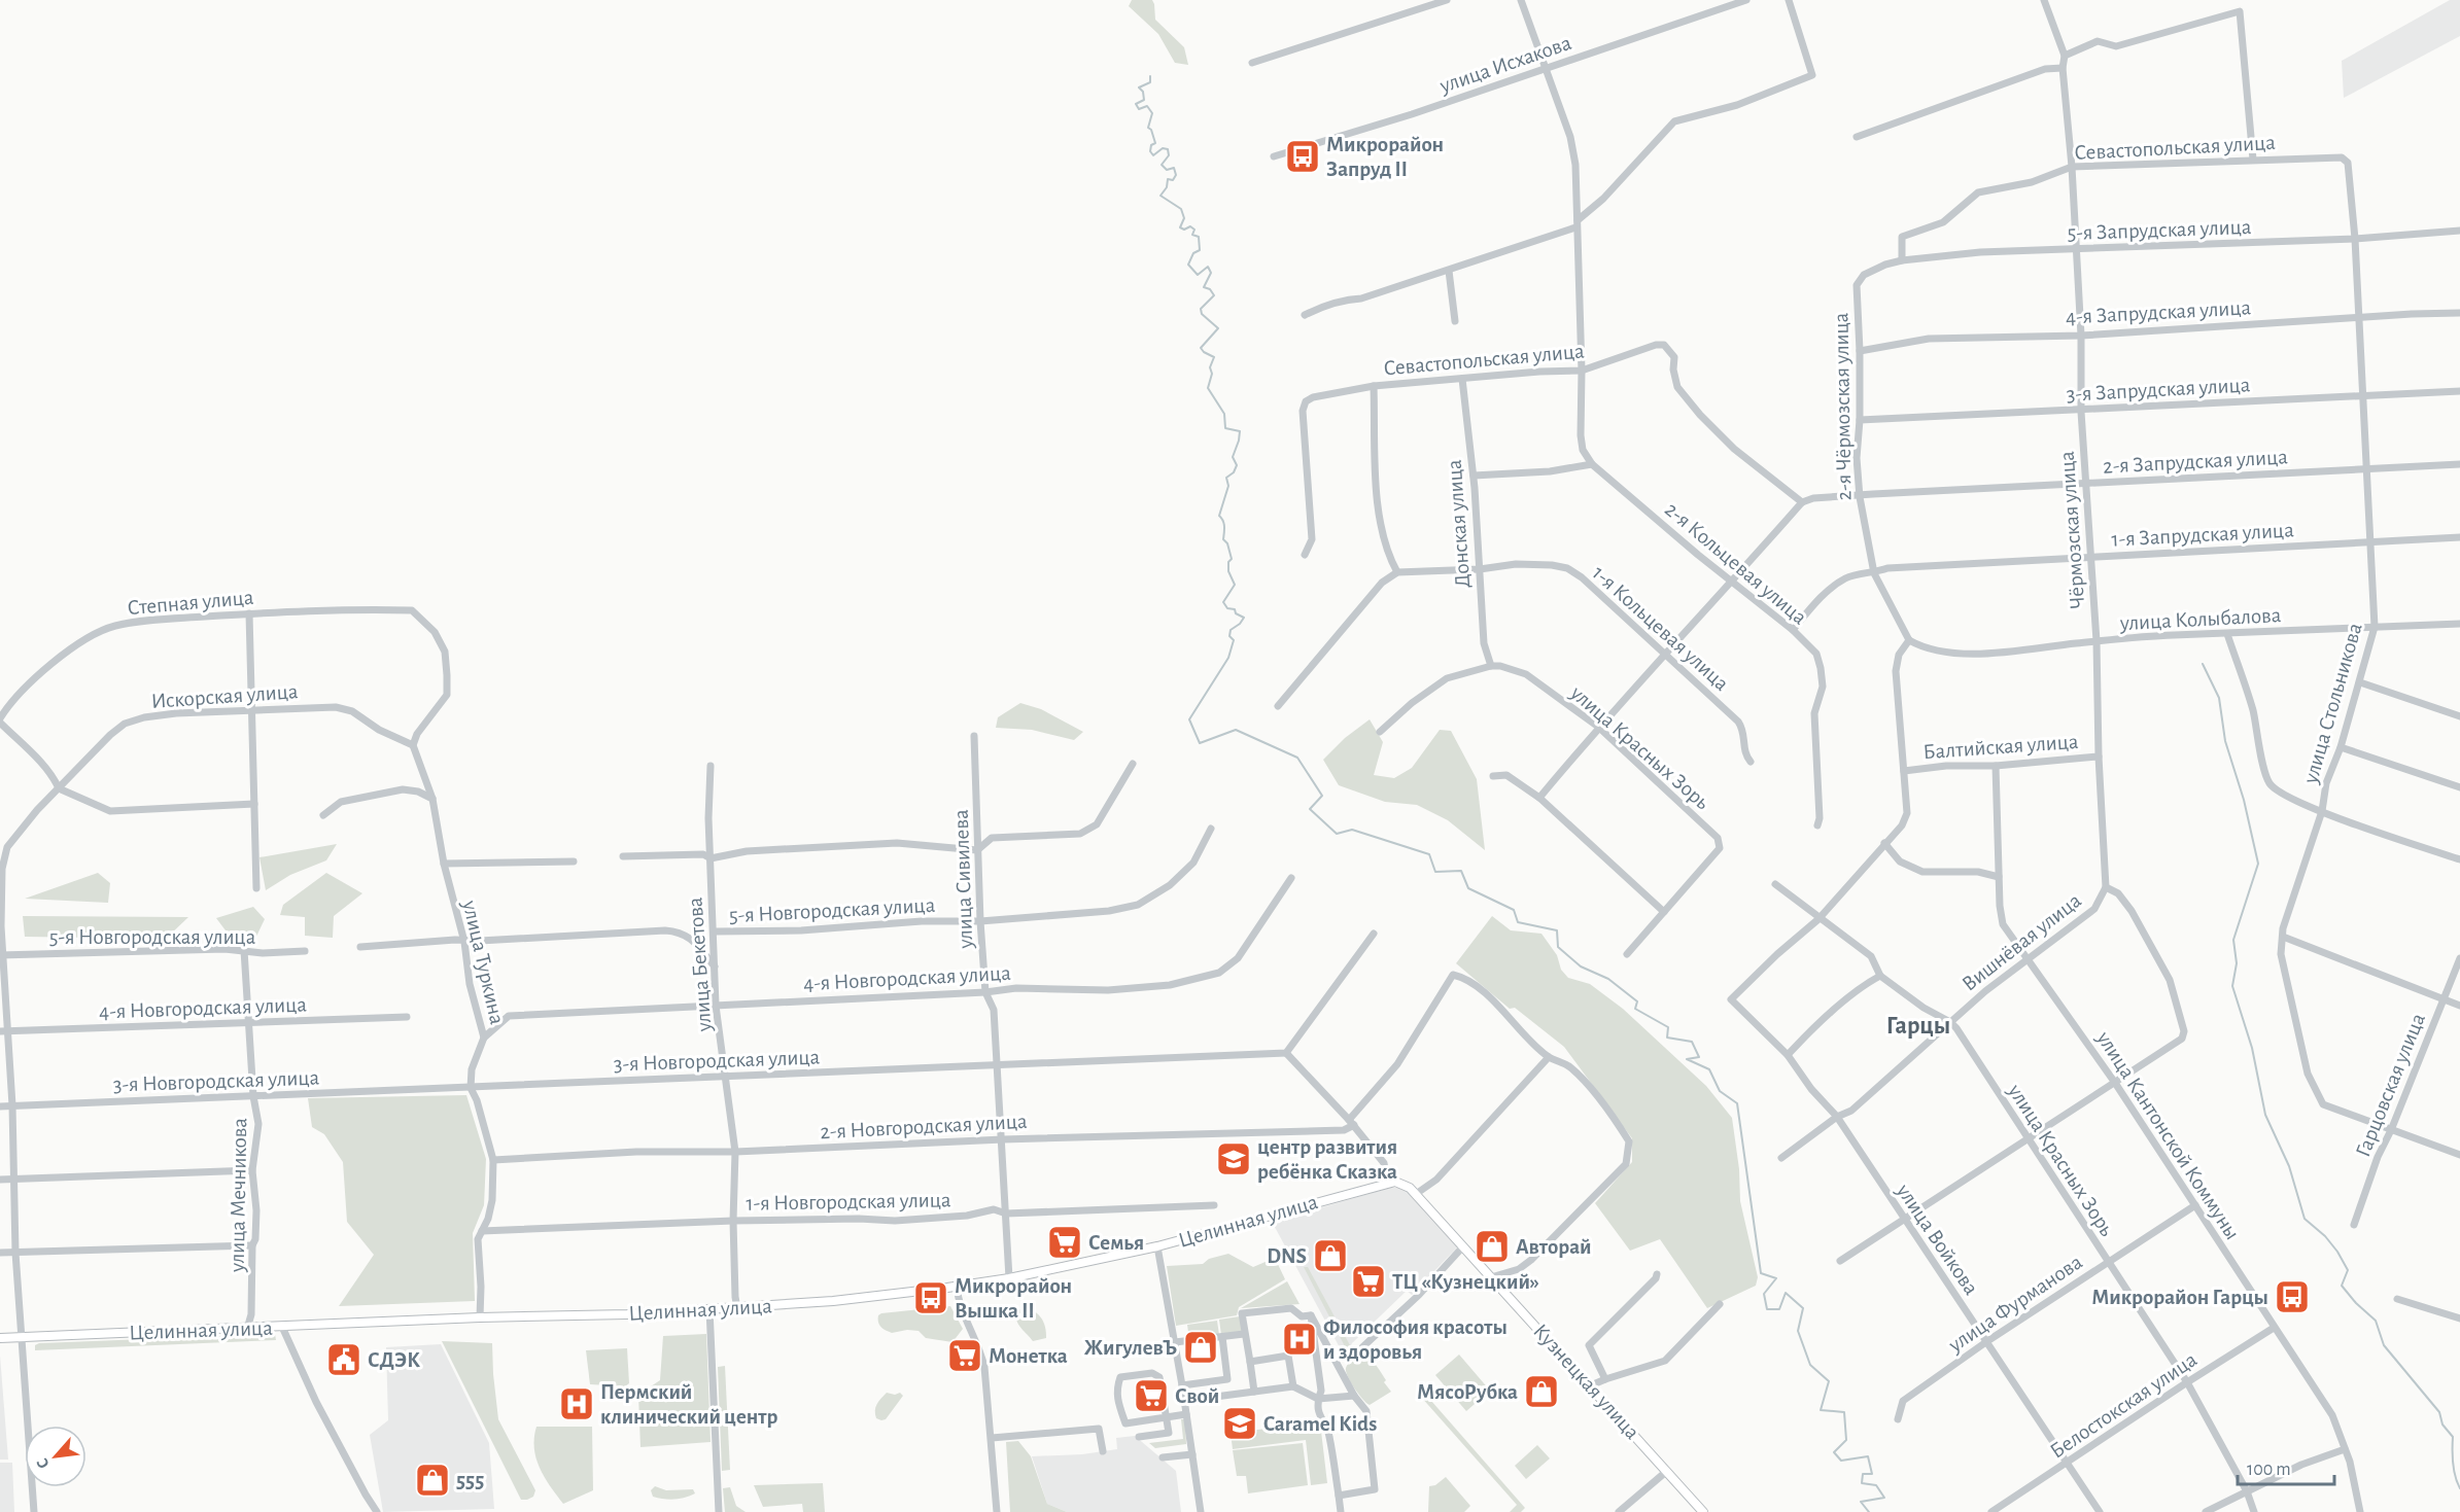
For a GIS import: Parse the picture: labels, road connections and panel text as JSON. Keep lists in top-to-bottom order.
{
  "streets": {
    "main road": ["Целинная улица", "Кузнецкая улица"],
    "street": [
      "улица Исхакова",
      "Севастопольская улица",
      "5-я Запрудская улица",
      "4-я Запрудская улица",
      "3-я Запрудская улица",
      "2-я Чёрмозская улица",
      "2-я Запрудская улица",
      "Донская улица",
      "Чёрмозская улица",
      "1-я Запрудская улица",
      "2-я Кольцевая улица",
      "Степная улица",
      "улица Колыбалова",
      "1-я Кольцевая улица",
      "Искорская улица",
      "улица Стольникова",
      "Балтийская улица",
      "улица Красных Зорь",
      "улица Сивилева",
      "5-я Новгородская улица",
      "Вишнёвая улица",
      "улица Туркина",
      "улица Бекетова",
      "4-я Новгородская улица",
      "3-я Новгородская улица",
      "Гарцовская улица",
      "2-я Новгородская улица",
      "улица Кантонской Коммуны",
      "улица Мечникова",
      "1-я Новгородская улица",
      "улица Войкова",
      "улица Фурманова",
      "Белостокская улица"
    ]
  },
  "crossings": [
    ["Севастопольская улица", "5-я Запрудская улица"],
    ["Севастопольская улица", "2-я Запрудская улица"],
    ["Севастопольская улица", "Донская улица"],
    ["Севастопольская улица", "Чёрмозская улица"],
    ["Севастопольская улица", "улица Стольникова"],
    ["5-я Запрудская улица", "2-я Чёрмозская улица"],
    ["5-я Запрудская улица", "Чёрмозская улица"],
    ["5-я Запрудская улица", "улица Стольникова"],
    ["4-я Запрудская улица", "2-я Чёрмозская улица"],
    ["4-я Запрудская улица", "Чёрмозская улица"],
    ["4-я Запрудская улица", "улица Стольникова"],
    ["3-я Запрудская улица", "2-я Чёрмозская улица"],
    ["3-я Запрудская улица", "Чёрмозская улица"],
    ["3-я Запрудская улица", "улица Стольникова"],
    ["2-я Чёрмозская улица", "2-я Запрудская улица"],
    ["2-я Чёрмозская улица", "1-я Запрудская улица"],
    ["2-я Чёрмозская улица", "улица Колыбалова"],
    ["2-я Запрудская улица", "Чёрмозская улица"],
    ["2-я Запрудская улица", "улица Стольникова"],
    ["Донская улица", "1-я Кольцевая улица"],
    ["Донская улица", "улица Красных Зорь"],
    ["Чёрмозская улица", "1-я Запрудская улица"],
    ["Чёрмозская улица", "улица Колыбалова"],
    ["Чёрмозская улица", "Балтийская улица"],
    ["Чёрмозская улица", "Вишнёвая улица"],
    ["1-я Запрудская улица", "2-я Кольцевая улица"],
    ["1-я Запрудская улица", "улица Стольникова"],
    ["Степная улица", "Искорская улица"],
    ["Степная улица", "улица Туркина"],
    ["улица Колыбалова", "улица Стольникова"],
    ["Искорская улица", "5-я Новгородская улица"],
    ["Искорская улица", "улица Туркина"],
    ["Искорская улица", "4-я Новгородская улица"],
    ["Искорская улица", "3-я Новгородская улица"],
    ["Искорская улица", "Целинная улица"],
    ["улица Стольникова", "Гарцовская улица"],
    ["Балтийская улица", "улица Кантонской Коммуны"],
    ["улица Красных Зорь", "Вишнёвая улица"],
    ["улица Красных Зорь", "улица Войкова"],
    ["улица Красных Зорь", "улица Фурманова"],
    ["улица Красных Зорь", "Белостокская улица"],
    ["улица Сивилева", "5-я Новгородская улица"],
    ["улица Сивилева", "4-я Новгородская улица"],
    ["улица Сивилева", "3-я Новгородская улица"],
    ["улица Сивилева", "2-я Новгородская улица"],
    ["улица Сивилева", "1-я Новгородская улица"],
    ["улица Сивилева", "Целинная улица"],
    ["5-я Новгородская улица", "улица Бекетова"],
    ["5-я Новгородская улица", "улица Мечникова"],
    ["Вишнёвая улица", "улица Кантонской Коммуны"],
    ["Вишнёвая улица", "улица Войкова"],
    ["улица Туркина", "4-я Новгородская улица"],
    ["улица Туркина", "3-я Новгородская улица"],
    ["улица Бекетова", "4-я Новгородская улица"],
    ["улица Бекетова", "3-я Новгородская улица"],
    ["улица Бекетова", "2-я Новгородская улица"],
    ["улица Бекетова", "1-я Новгородская улица"],
    ["улица Бекетова", "Целинная улица"],
    ["4-я Новгородская улица", "улица Мечникова"],
    ["3-я Новгородская улица", "улица Мечникова"],
    ["улица Кантонской Коммуны", "улица Фурманова"],
    ["улица Кантонской Коммуны", "Белостокская улица"],
    ["улица Мечникова", "Целинная улица"],
    ["Целинная улица", "Кузнецкая улица"],
    ["улица Войкова", "улица Фурманова"],
    ["улица Войкова", "Белостокская улица"]
  ],
  "districts": ["Гарцы"],
  "places": {
    "bus stop": ["Микрорайон Запруд II", "Микрорайон Гарцы", "Микрорайон Вышка II"],
    "school or university": ["центр развития ребёнка Сказка", "Caramel Kids"],
    "supermarket": [
      "Семья",
      "ТЦ «Кузнецкий»",
      "Монетка",
      "Свой"
    ],
    "shop": [
      "Авторай",
      "DNS",
      "ЖигулевЪ",
      "МясоРубка",
      "555"
    ],
    "hospital": ["Философия красоты и здоровья", "Пермский клинический центр"],
    "public building": ["СДЭК"]
  },
  "scale_bar": "100 m",
  "north": "bottom left"
}
